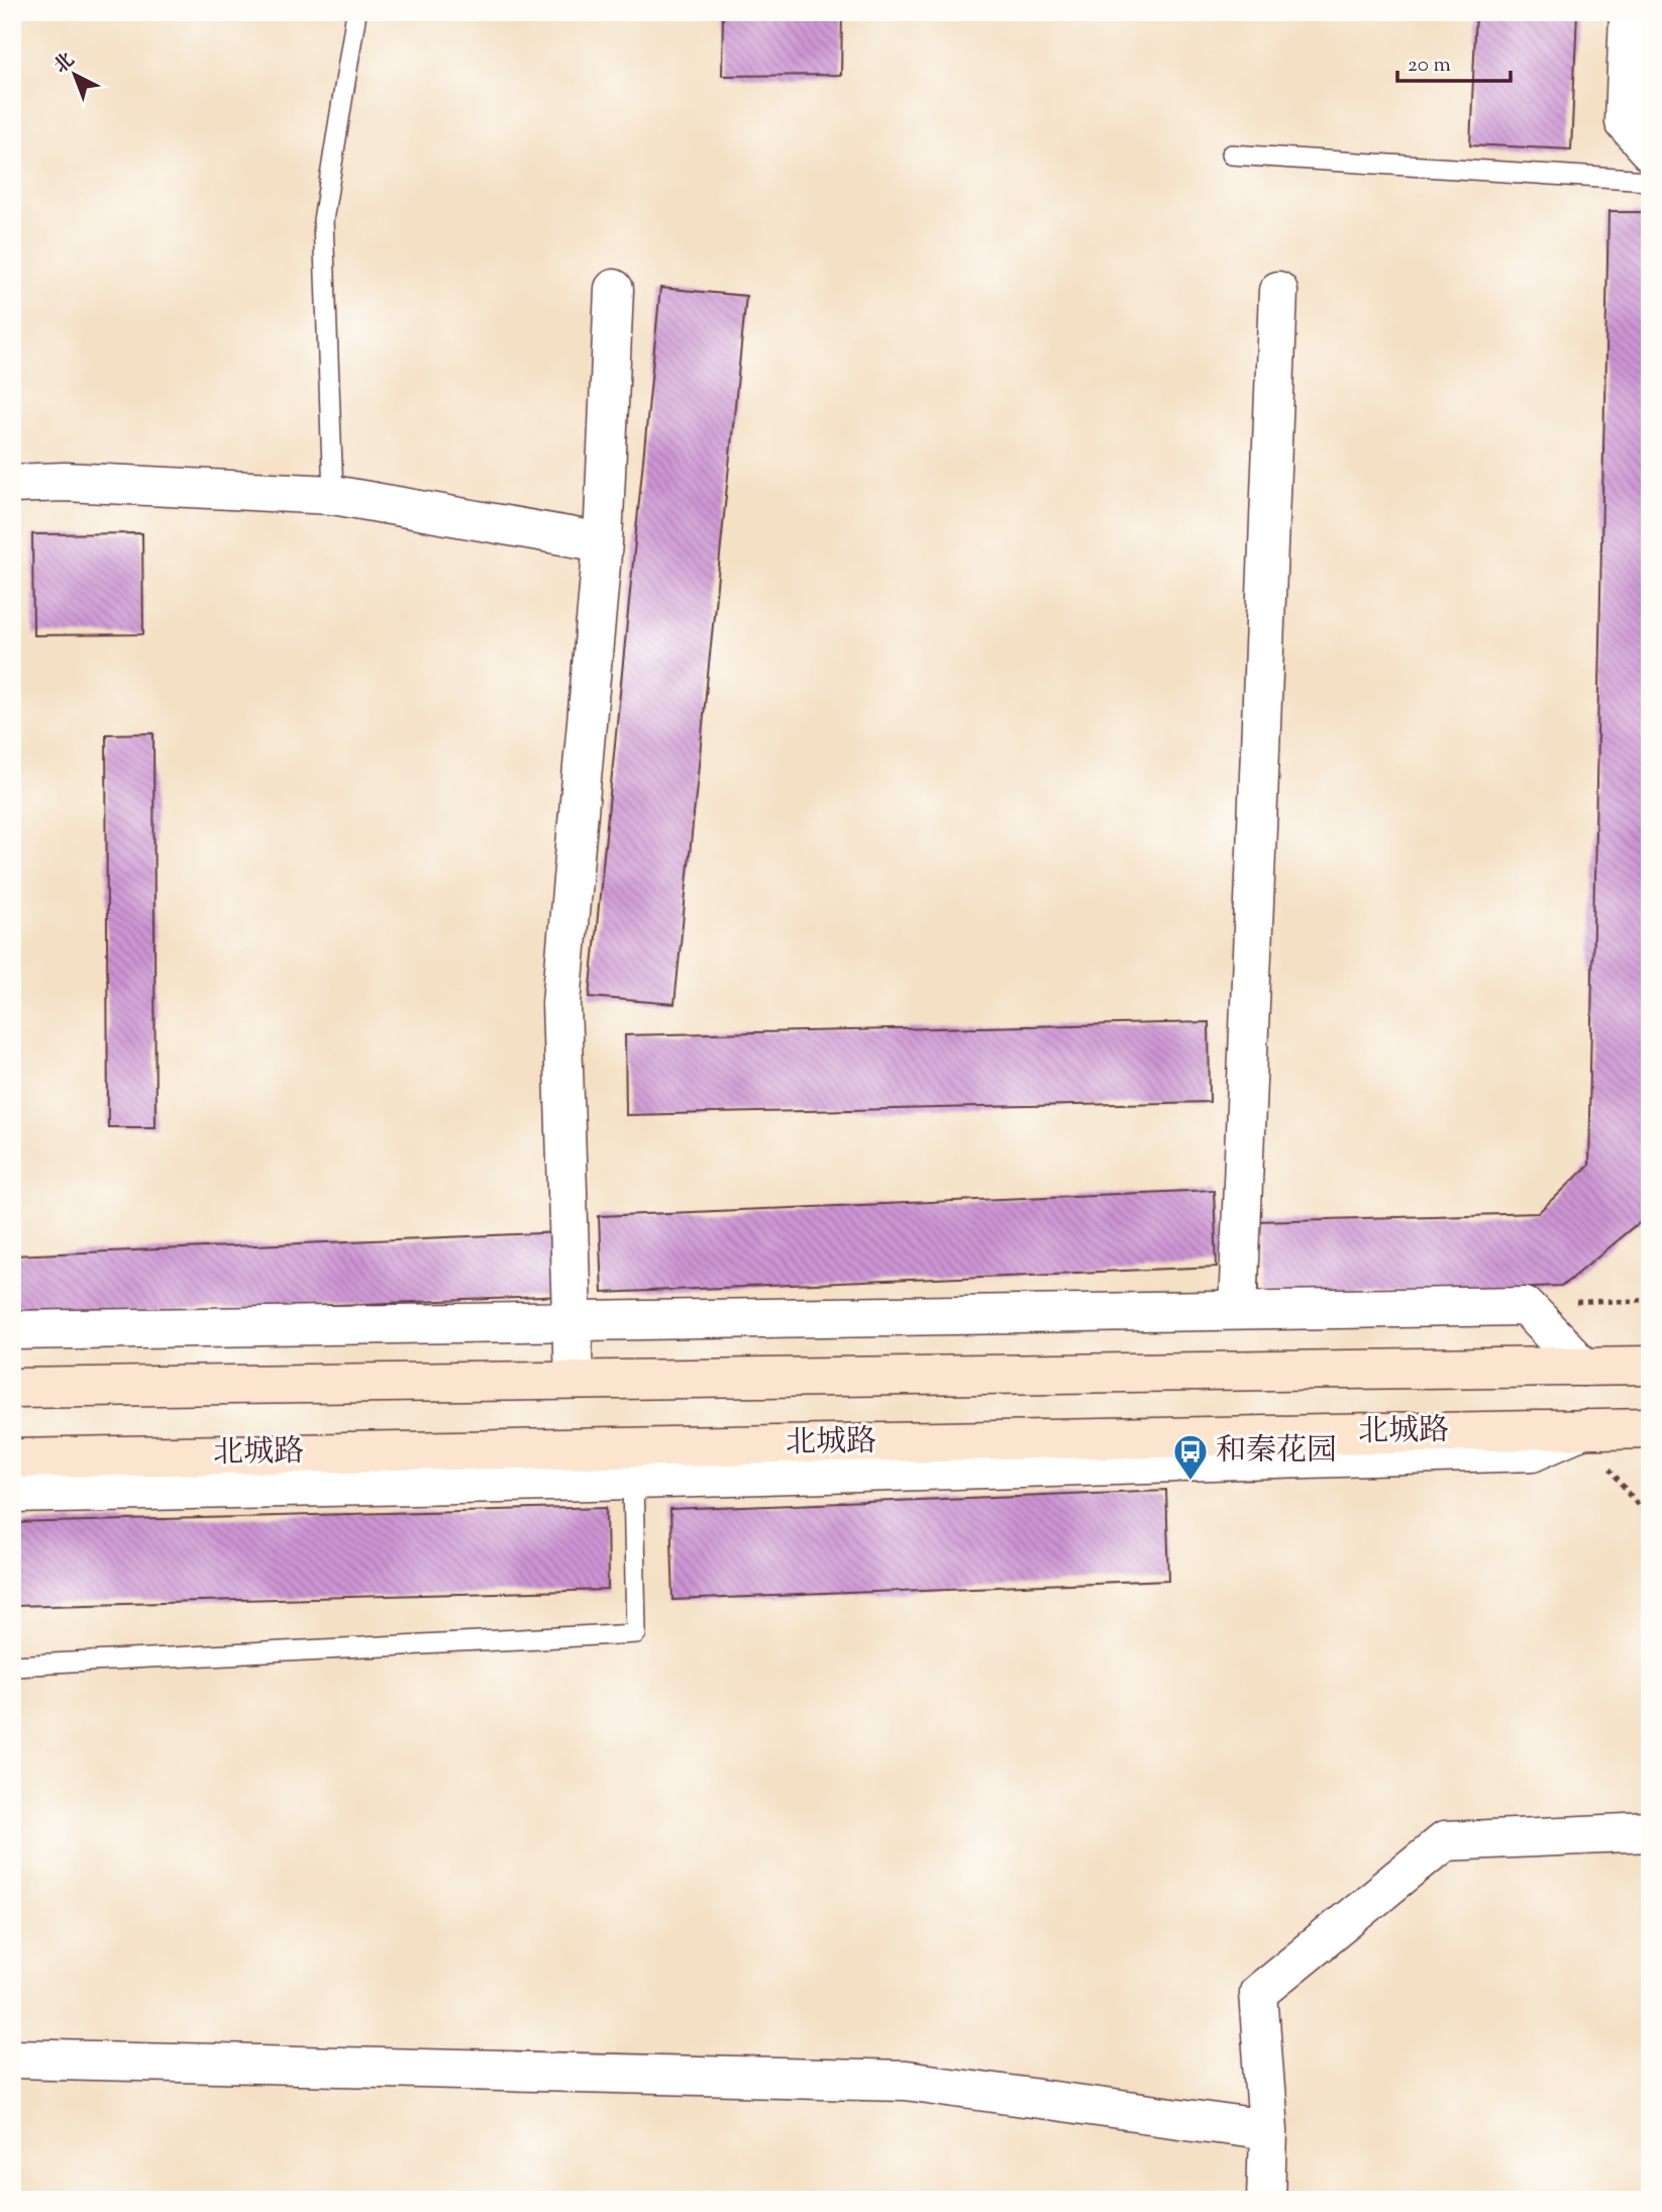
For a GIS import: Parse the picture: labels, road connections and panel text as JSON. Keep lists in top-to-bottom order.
{
  "streets": {
    "main road": ["北城路"]
  },
  "places": {
    "bus stop": ["和秦花园"]
  },
  "scale_bar": "20 m",
  "north": "top left"
}
